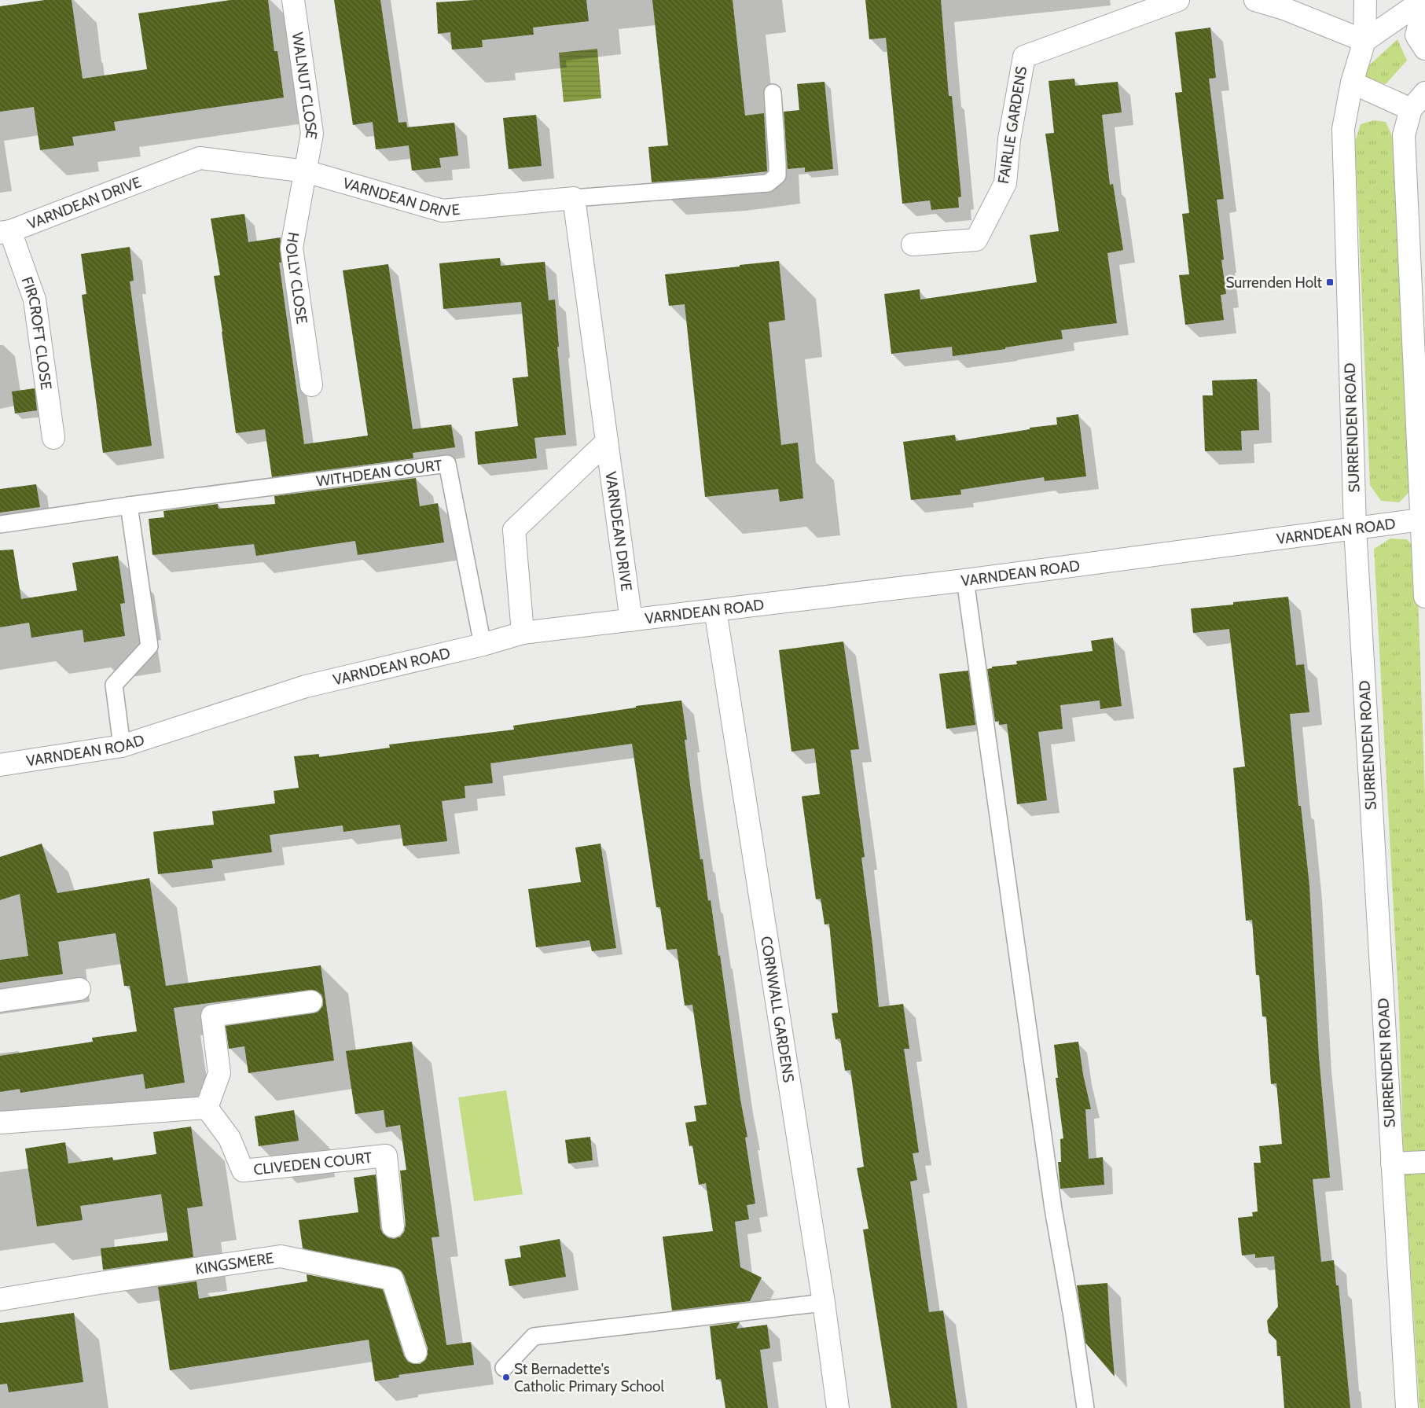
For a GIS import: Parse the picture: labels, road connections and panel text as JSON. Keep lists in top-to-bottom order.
{
  "streets": {
    "street": [
      "WALNUT CLOSE",
      "FAIRLIE GARDENS",
      "VARNDEAN DRIVE",
      "HOLLY CLOSE",
      "FIRCROFT CLOSE",
      "SURRENDEN ROAD",
      "VARNDEAN ROAD",
      "CORNWALL GARDENS",
      "CLIVEDEN COURT",
      "KINGSMERE"
    ],
    "lane": ["WITHDEAN COURT"]
  },
  "crossings": [
    ["WALNUT CLOSE", "VARNDEAN DRIVE"],
    ["WALNUT CLOSE", "HOLLY CLOSE"],
    ["VARNDEAN DRIVE", "HOLLY CLOSE"],
    ["VARNDEAN DRIVE", "FIRCROFT CLOSE"],
    ["VARNDEAN DRIVE", "VARNDEAN ROAD"],
    ["SURRENDEN ROAD", "VARNDEAN ROAD"],
    ["WITHDEAN COURT", "VARNDEAN ROAD"],
    ["VARNDEAN ROAD", "CORNWALL GARDENS"]
  ],
  "places": {
    "transit": ["Surrenden Holt"],
    "other": ["St Bernadette's Catholic Primary School"]
  }
}
